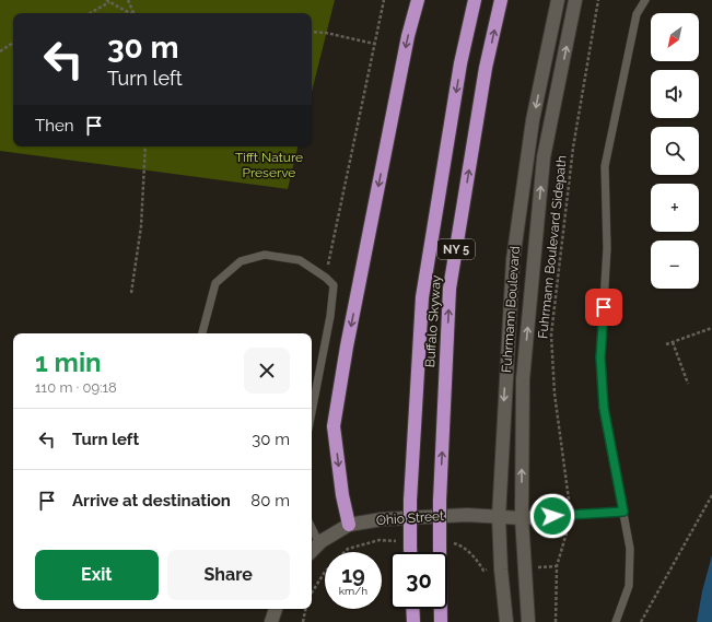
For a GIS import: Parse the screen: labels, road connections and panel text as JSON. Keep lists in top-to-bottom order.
{
  "streets": {
    "highway": ["NY 5", "Buffalo Skyway"],
    "street": ["Fuhrmann Boulevard", "Ohio Street"],
    "path": ["Fuhrmann Boulevard Sidepath"]
  },
  "crossings": [
    ["Fuhrmann Boulevard", "Ohio Street"]
  ],
  "parks": ["Tifft Nature Preserve"],
  "north": "bottom left",
  "page": {
    "map_buttons": ["+", "−"],
    "turn": ["30 m", "Turn left"],
    "then": "Then",
    "heading": ["1 min", "110 m · 09:18"],
    "list": [
      {
        "name": "Turn left",
        "value": "30 m"
      },
      {
        "name": "Arrive at destination",
        "value": "80 m"
      }
    ],
    "buttons": ["Exit", "Share"],
    "speed": "19 km/h",
    "limit": "30"
  }
}
